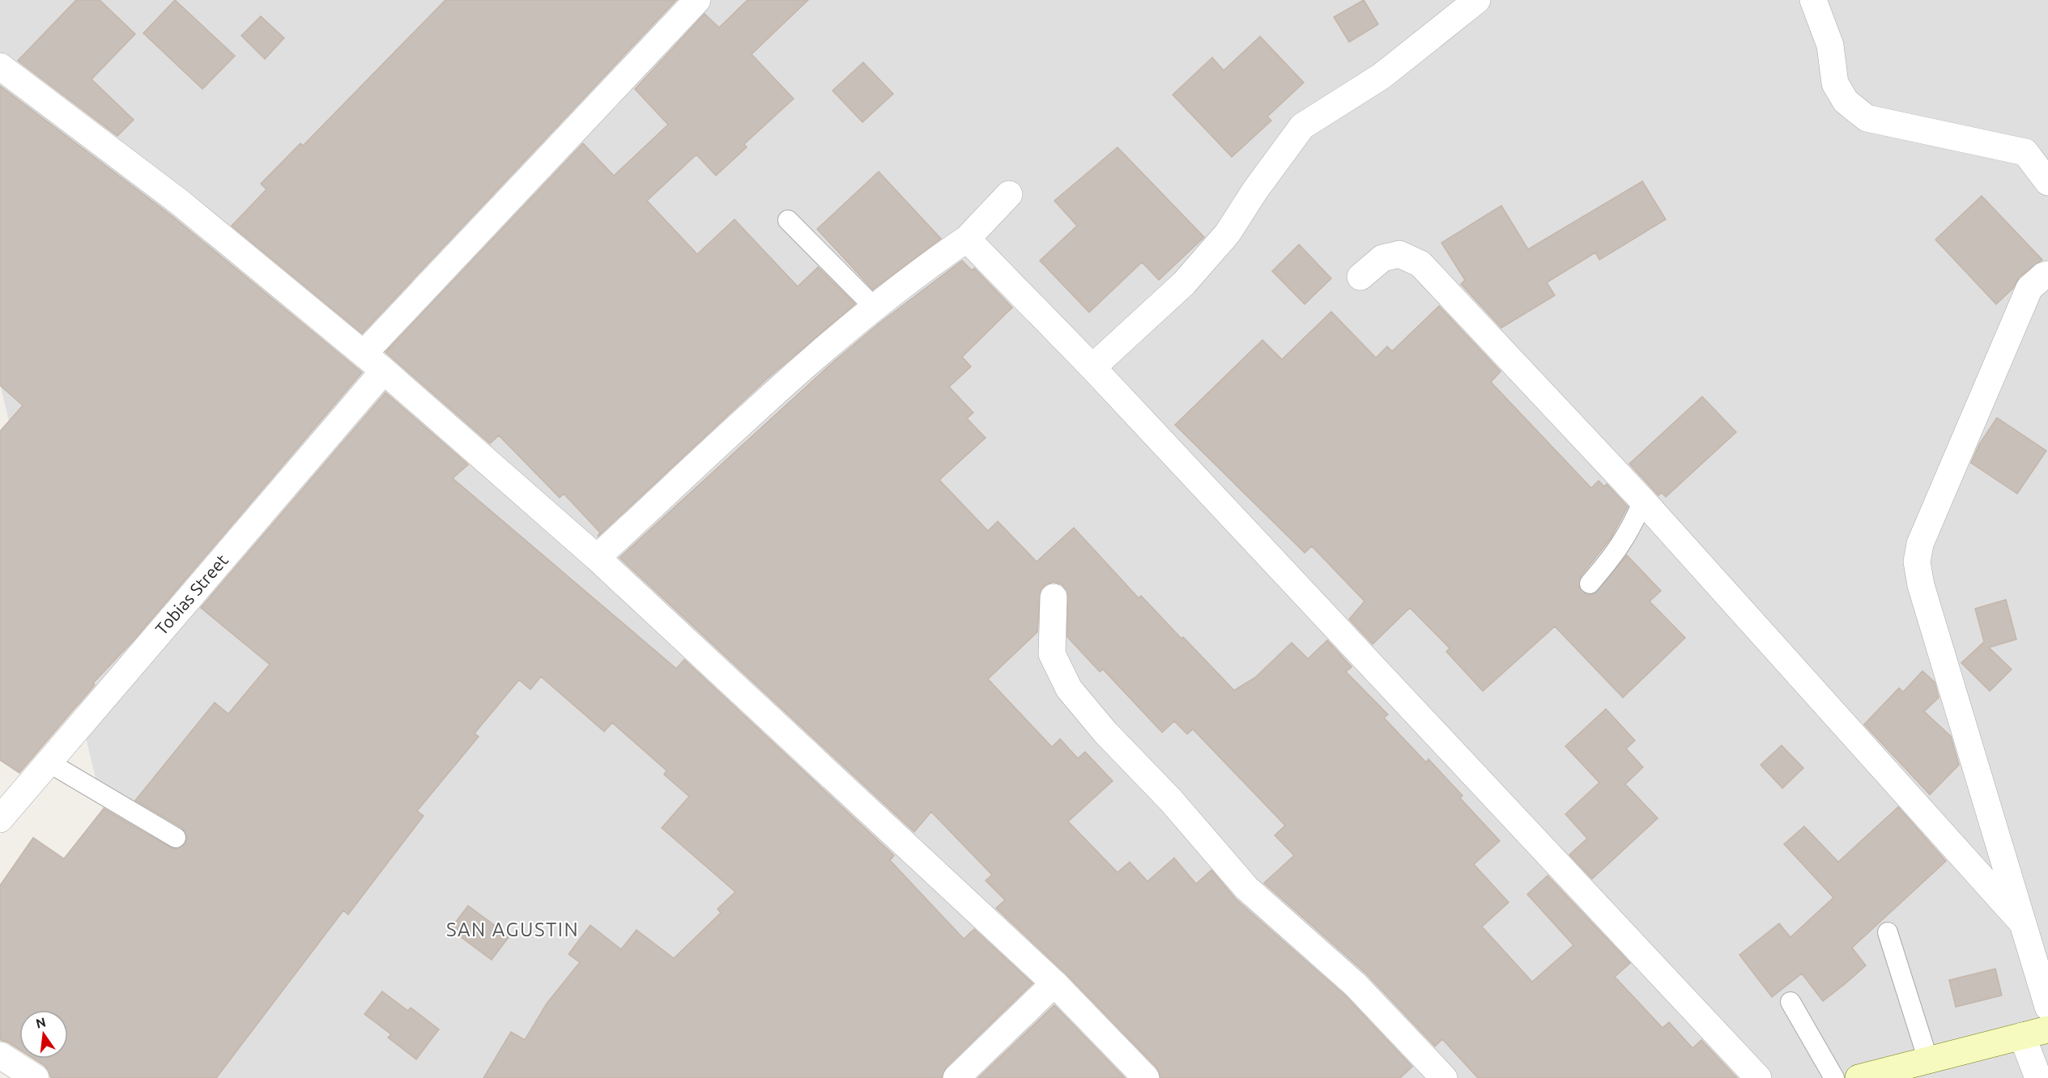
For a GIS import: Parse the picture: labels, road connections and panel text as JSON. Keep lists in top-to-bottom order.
{
  "streets": {
    "street": ["Tobias Street"]
  },
  "districts": ["SAN AGUSTIN"],
  "north": "top"
}
